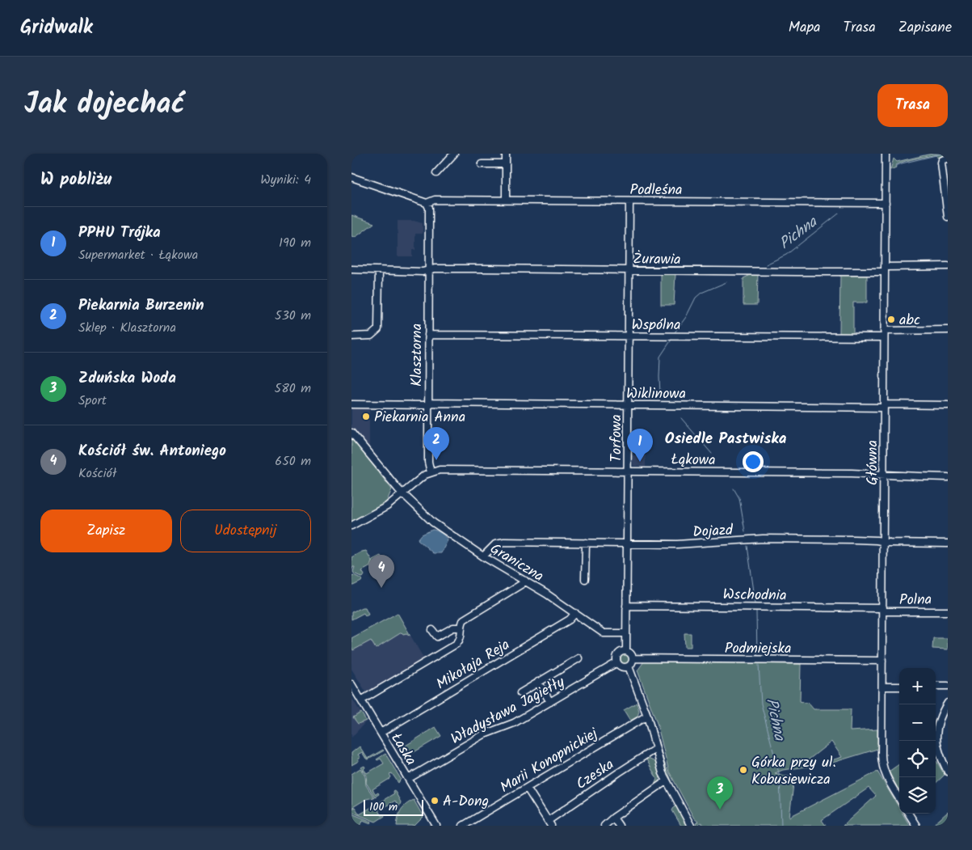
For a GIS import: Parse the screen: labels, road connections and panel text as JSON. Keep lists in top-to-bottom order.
{
  "streets": {
    "street": [
      "Podleśna",
      "Żurawia",
      "Wspólna",
      "Klasztorna",
      "Wiklinowa",
      "Torfowa",
      "Łąkowa",
      "Główna",
      "Dojazd",
      "Graniczna",
      "Wschodnia",
      "Polna",
      "Podmiejska",
      "Mikołaja Reja",
      "Władysława Jagiełły",
      "Łaska",
      "Marii Konopnickiej",
      "Czeska"
    ]
  },
  "crossings": [
    ["Podleśna", "Klasztorna"],
    ["Podleśna", "Torfowa"],
    ["Podleśna", "Główna"],
    ["Żurawia", "Klasztorna"],
    ["Żurawia", "Torfowa"],
    ["Żurawia", "Główna"],
    ["Wspólna", "Klasztorna"],
    ["Wspólna", "Torfowa"],
    ["Wspólna", "Główna"],
    ["Klasztorna", "Wiklinowa"],
    ["Klasztorna", "Łąkowa"],
    ["Wiklinowa", "Torfowa"],
    ["Wiklinowa", "Główna"],
    ["Torfowa", "Łąkowa"],
    ["Torfowa", "Dojazd"],
    ["Torfowa", "Graniczna"],
    ["Torfowa", "Wschodnia"],
    ["Torfowa", "Podmiejska"],
    ["Torfowa", "Władysława Jagiełły"],
    ["Łąkowa", "Główna"],
    ["Główna", "Dojazd"],
    ["Główna", "Wschodnia"],
    ["Główna", "Polna"],
    ["Główna", "Podmiejska"],
    ["Dojazd", "Graniczna"],
    ["Graniczna", "Mikołaja Reja"],
    ["Wschodnia", "Polna"],
    ["Podmiejska", "Władysława Jagiełły"],
    ["Mikołaja Reja", "Łaska"],
    ["Władysława Jagiełły", "Łaska"]
  ],
  "districts": ["Osiedle Pastwiska"],
  "water": ["Pichna"],
  "places": [
    "abc",
    "Piekarnia Anna",
    "Górka przy ul. Kobusiewicza",
    "A-Dong"
  ],
  "scale_bar": "100 m",
  "page": {
    "header": "Gridwalk",
    "nav": ["Mapa", "Trasa", "Zapisane"],
    "title": "Jak dojechać",
    "buttons": [
      "Trasa",
      ["Zapisz", "Udostępnij"]
    ],
    "heading": ["W pobliżu", "Wyniki: 4"],
    "list": [
      {
        "mark": "1",
        "name": "PPHU Trójka",
        "note": "Supermarket · Łąkowa",
        "value": "190 m"
      },
      {
        "mark": "2",
        "name": "Piekarnia Burzenin",
        "note": "Sklep · Klasztorna",
        "value": "530 m"
      },
      {
        "mark": "3",
        "name": "Zduńska Woda",
        "note": "Sport",
        "value": "580 m"
      },
      {
        "mark": "4",
        "name": "Kościół św. Antoniego",
        "note": "Kościół",
        "value": "650 m"
      }
    ],
    "pins": [
      "2",
      "1",
      "4",
      "3"
    ],
    "map_buttons": ["+", "−"],
    "scale": "100 m"
  }
}
